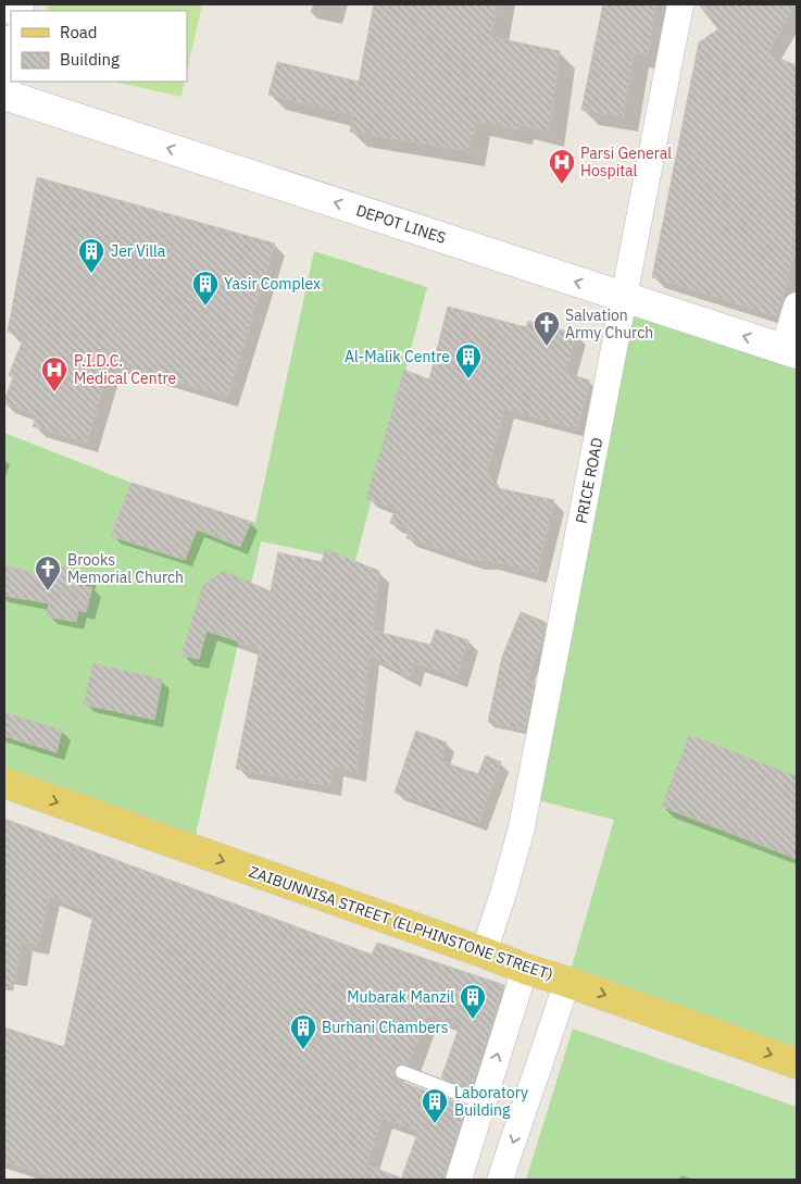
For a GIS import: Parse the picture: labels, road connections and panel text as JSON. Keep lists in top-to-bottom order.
{
  "streets": {
    "main road": ["ZAIBUNNISA STREET (ELPHINSTONE STREET)"],
    "street": ["DEPOT LINES", "PRICE ROAD"]
  },
  "crossings": [
    ["DEPOT LINES", "PRICE ROAD"],
    ["PRICE ROAD", "ZAIBUNNISA STREET (ELPHINSTONE STREET)"]
  ],
  "one_way": ["DEPOT LINES", "ZAIBUNNISA STREET (ELPHINSTONE STREET)"],
  "places": {
    "hospital": ["Parsi General Hospital", "P.I.D.C. Medical Centre"],
    "building": [
      "Jer Villa",
      "Yasir Complex",
      "Al-Malik Centre",
      "Mubarak Manzil",
      "Burhani Chambers",
      "Laboratory Building"
    ],
    "church": ["Salvation Army Church", "Brooks Memorial Church"]
  },
  "legend": ["Road", "Building"]
}
